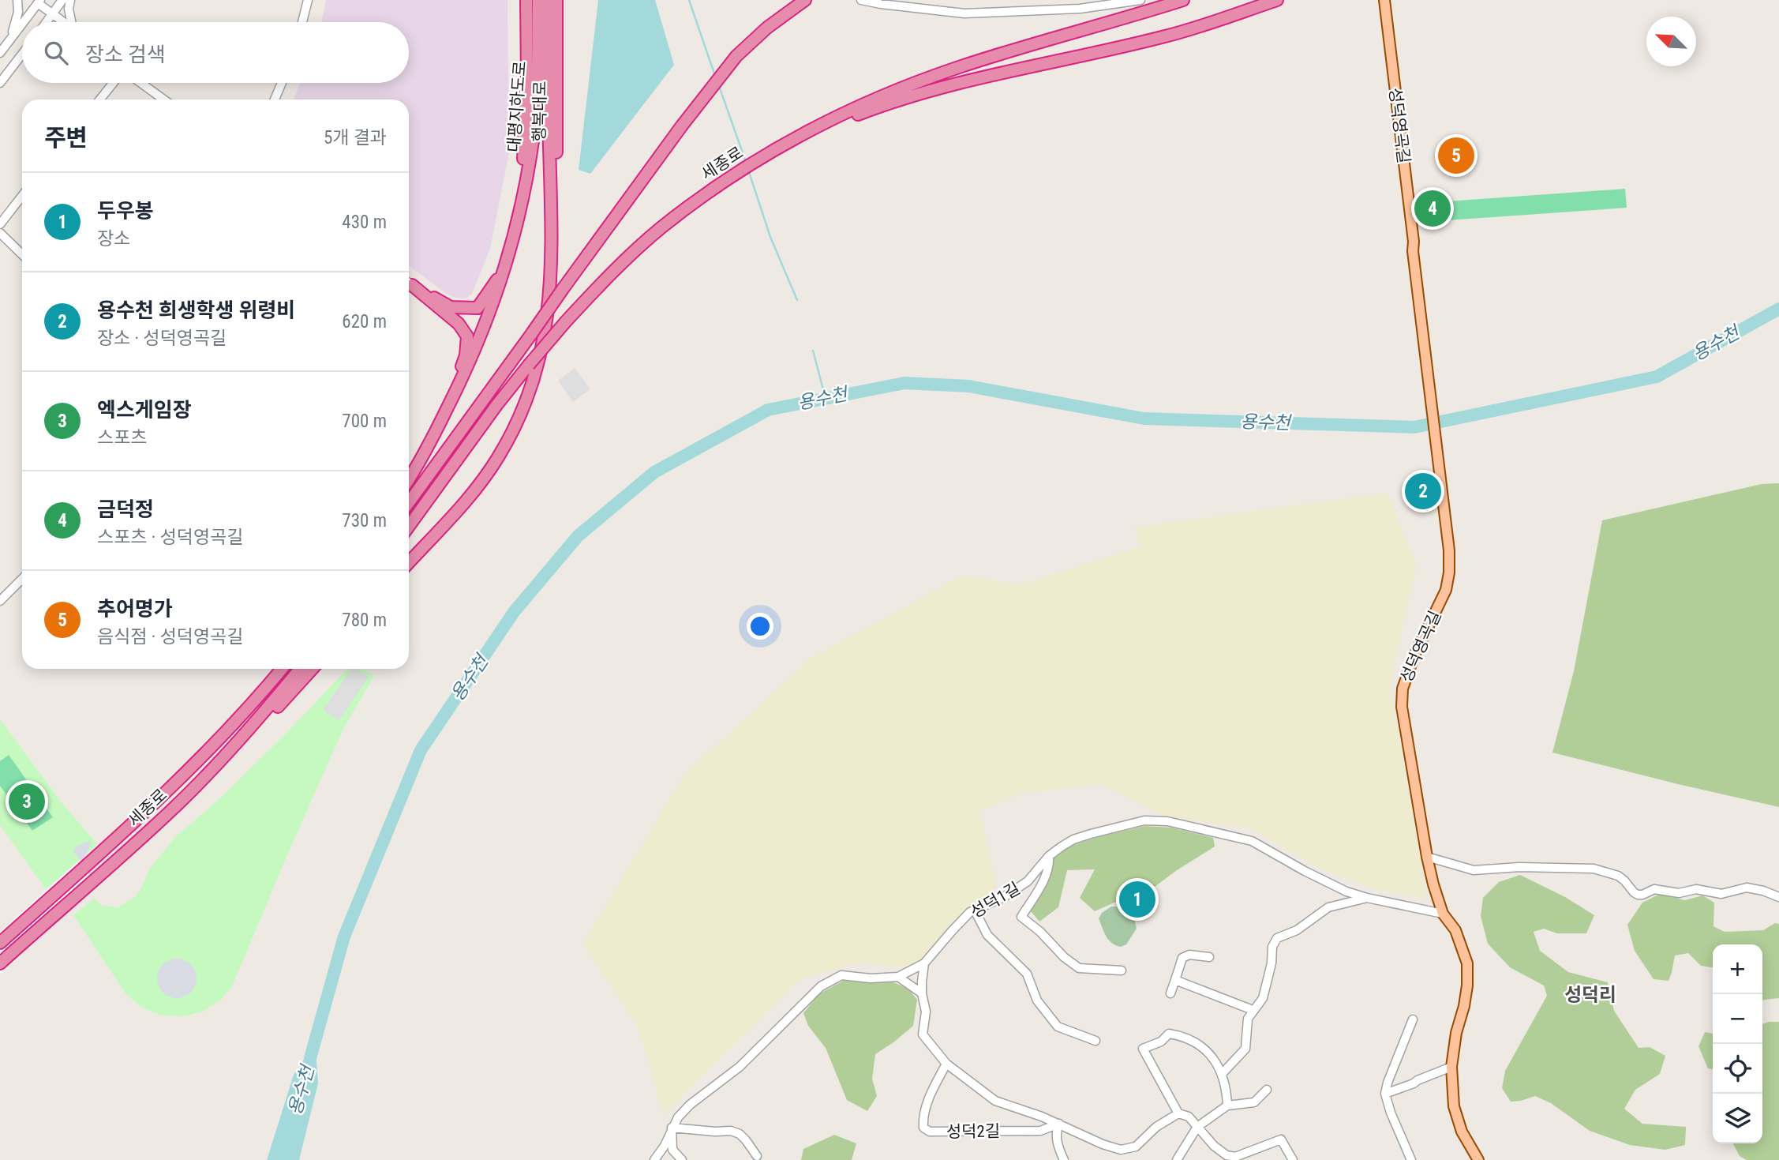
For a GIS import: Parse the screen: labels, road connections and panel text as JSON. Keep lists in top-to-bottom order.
{
  "streets": {
    "highway": ["대평지하도로", "행복대로", "세종로"],
    "main road": ["성덕영곡길"],
    "street": ["성덕1길", "성덕2길"]
  },
  "crossings": [
    ["대평지하도로", "행복대로"],
    ["성덕영곡길", "성덕1길"],
    ["성덕1길", "성덕2길"]
  ],
  "districts": ["성덕리"],
  "water": ["용수천"],
  "north": "top left",
  "page": {
    "search": "장소 검색",
    "heading": ["주변", "5개 결과"],
    "pins": [
      "5",
      "4",
      "2",
      "3",
      "1"
    ],
    "list": [
      {
        "mark": "1",
        "name": "두우봉",
        "note": "장소",
        "value": "430 m"
      },
      {
        "mark": "2",
        "name": "용수천 희생학생 위령비",
        "note": "장소 · 성덕영곡길",
        "value": "620 m"
      },
      {
        "mark": "3",
        "name": "엑스게임장",
        "note": "스포츠",
        "value": "700 m"
      },
      {
        "mark": "4",
        "name": "금덕정",
        "note": "스포츠 · 성덕영곡길",
        "value": "730 m"
      },
      {
        "mark": "5",
        "name": "추어명가",
        "note": "음식점 · 성덕영곡길",
        "value": "780 m"
      }
    ],
    "map_buttons": ["+", "−"]
  }
}
